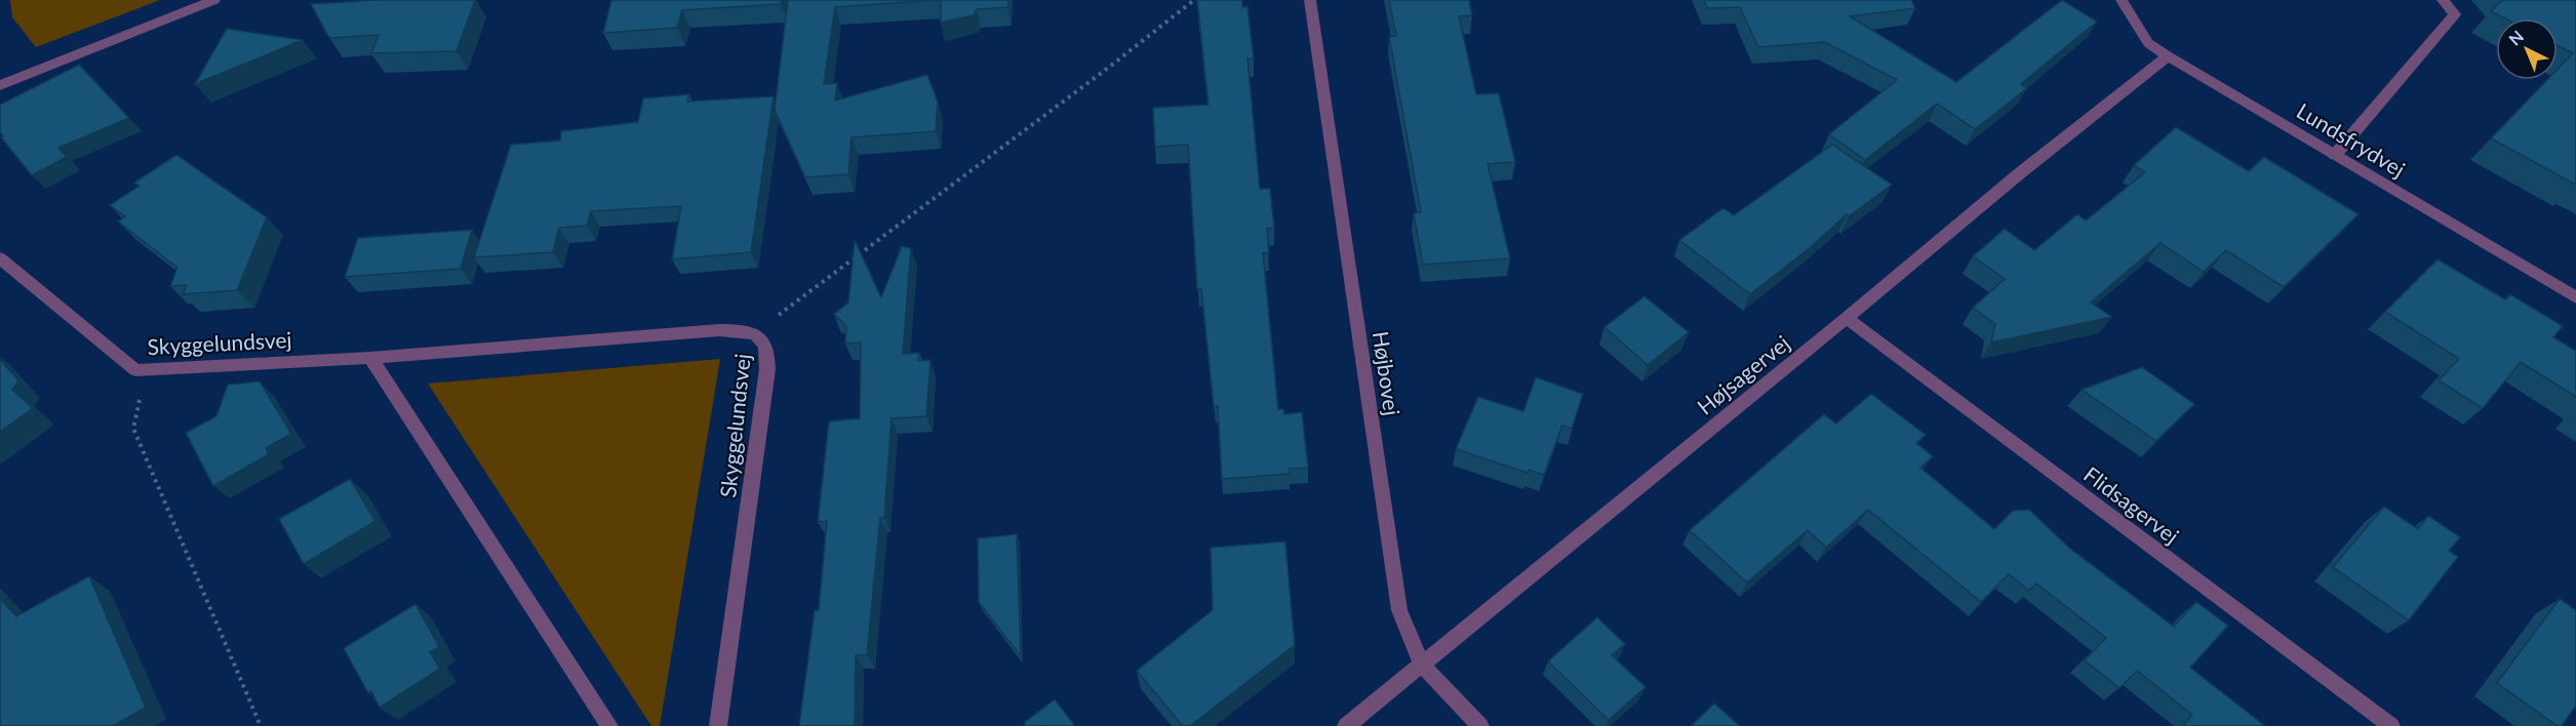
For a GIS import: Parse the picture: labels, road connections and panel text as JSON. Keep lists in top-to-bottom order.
{
  "streets": {
    "street": [
      "Lundsfrydvej",
      "Skyggelundsvej",
      "Højbovej",
      "Højsagervej",
      "Flidsagervej"
    ]
  },
  "crossings": [
    ["Lundsfrydvej", "Højsagervej"],
    ["Højbovej", "Højsagervej"],
    ["Højsagervej", "Flidsagervej"]
  ],
  "north": "top left"
}
